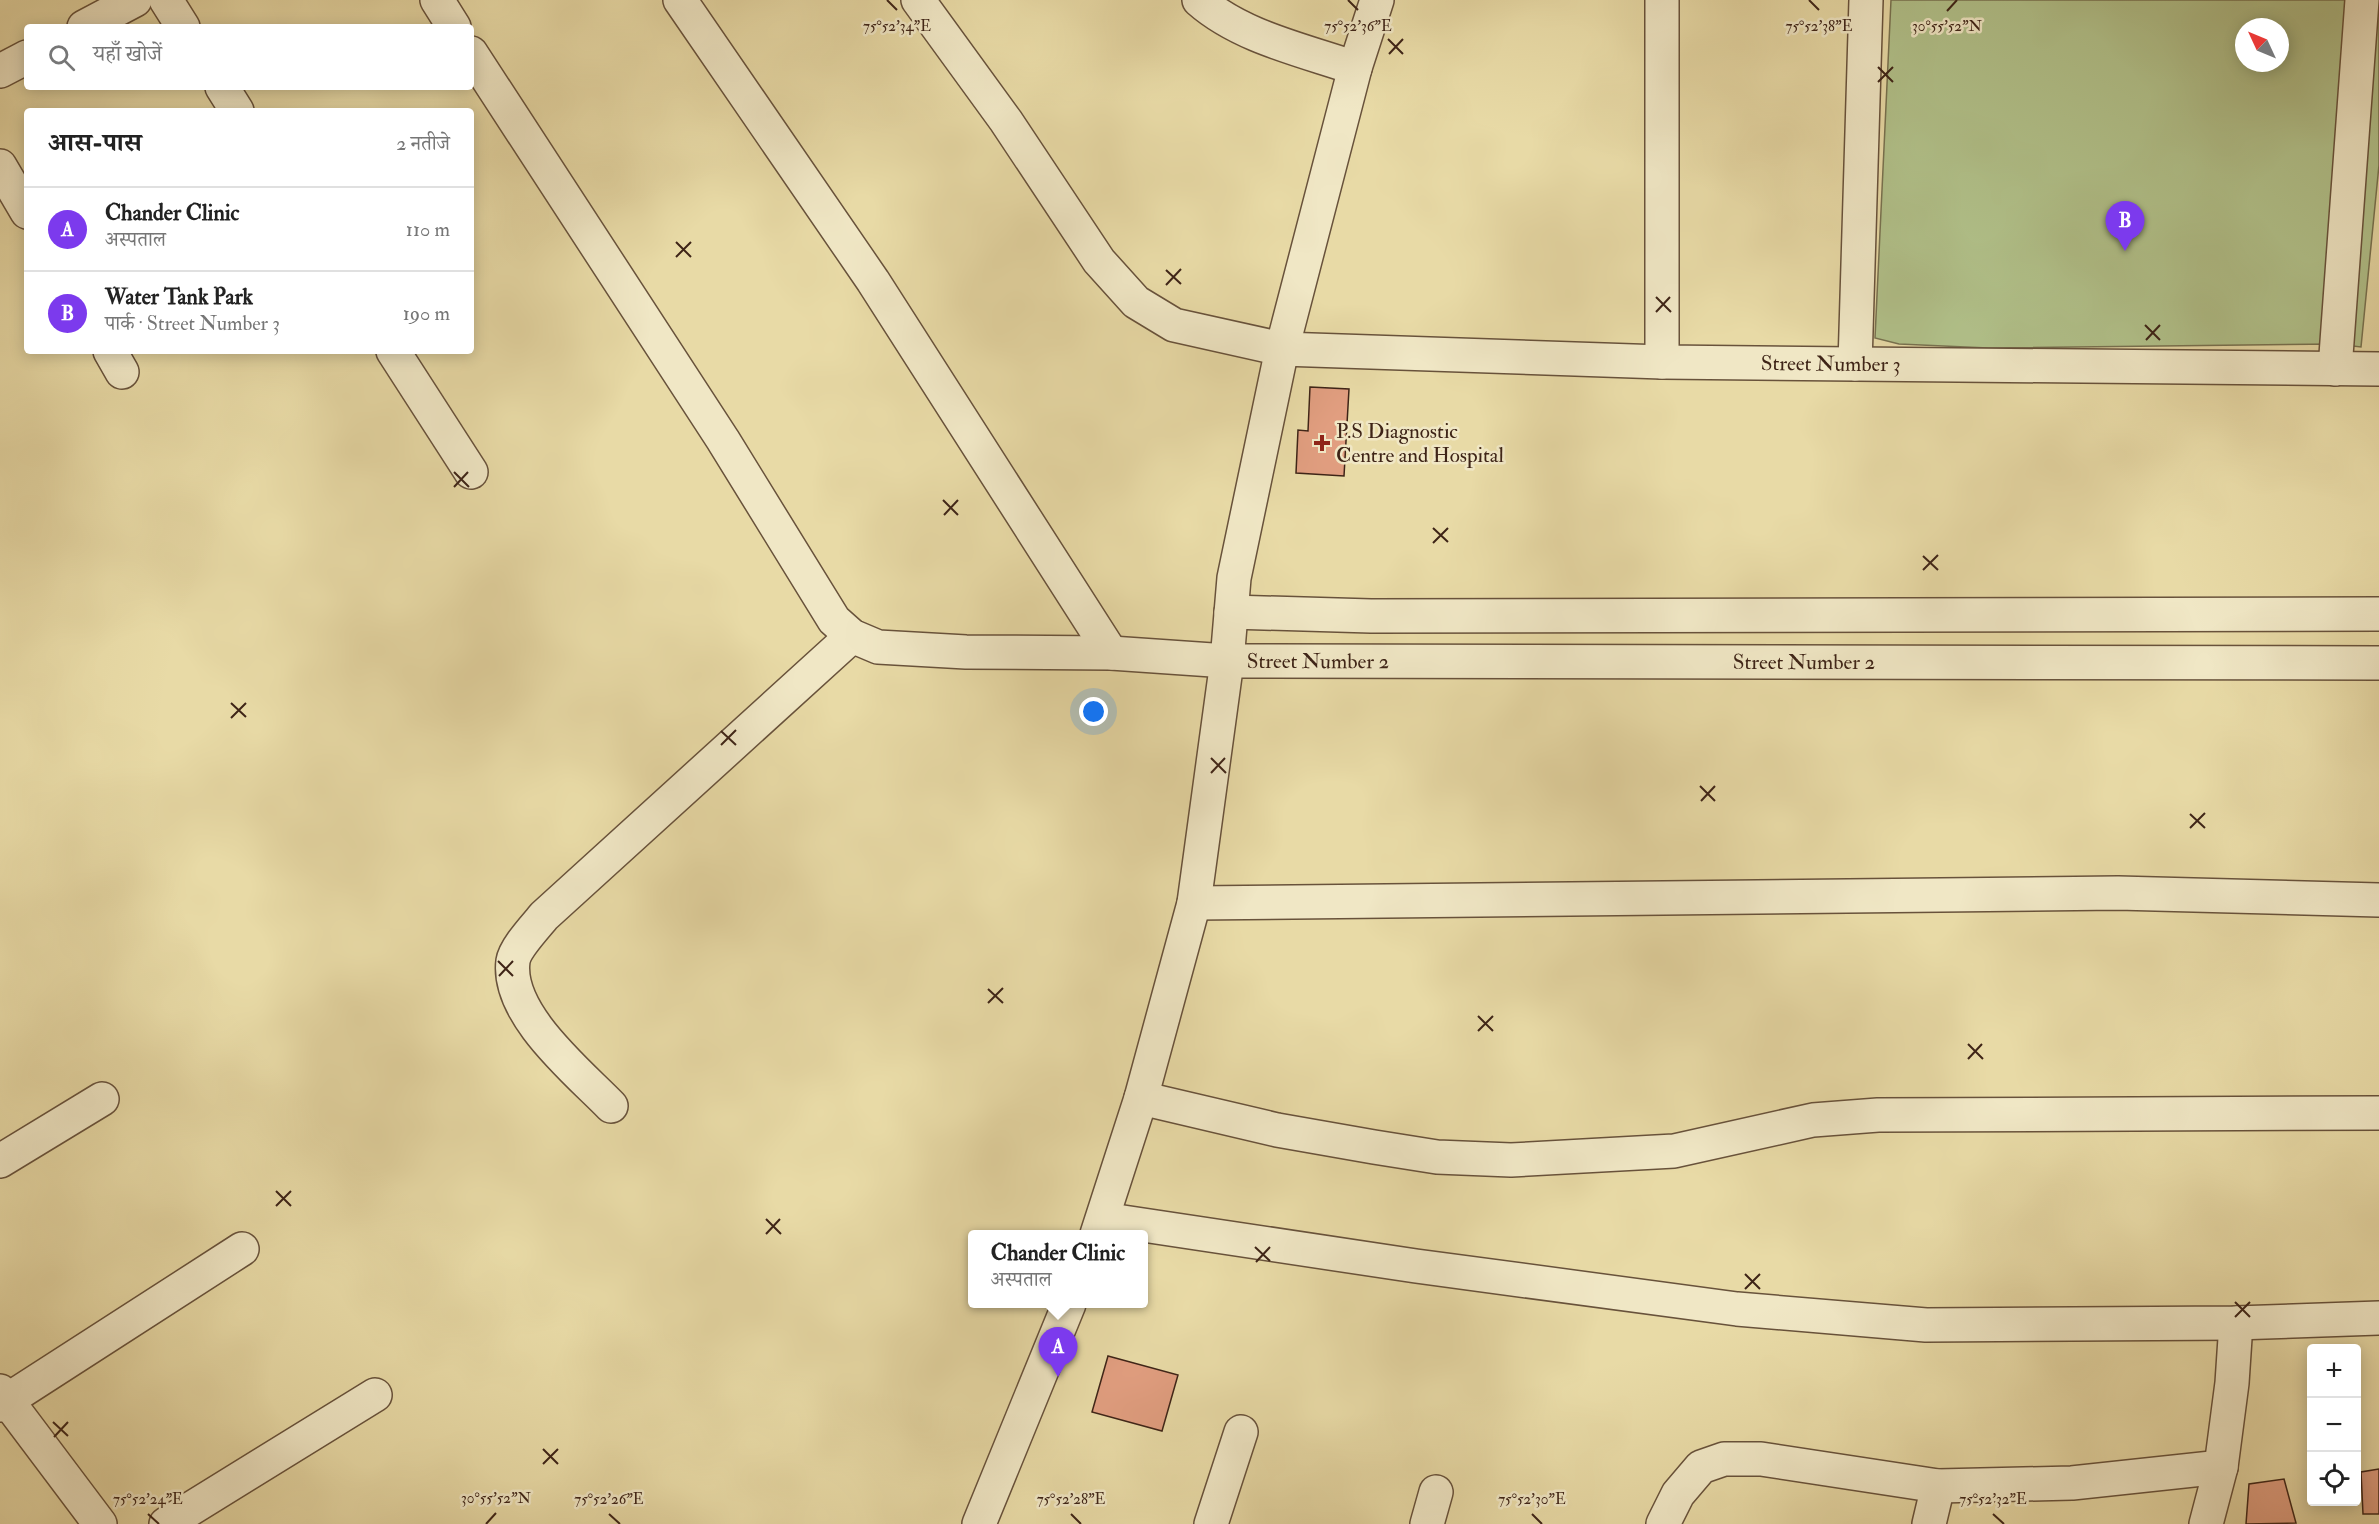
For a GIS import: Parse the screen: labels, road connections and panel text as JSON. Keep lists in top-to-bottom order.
{
  "streets": {
    "street": ["Street Number 3", "Street Number 2"]
  },
  "places": {
    "health": ["P.S Diagnostic Centre and Hospital"]
  },
  "north": "top left",
  "page": {
    "search": "यहाँ खोजें",
    "heading": ["आस-पास", "2 नतीजे"],
    "list": [
      {
        "mark": "A",
        "name": "Chander Clinic",
        "note": "अस्पताल",
        "value": "110 m"
      },
      {
        "mark": "B",
        "name": "Water Tank Park",
        "note": "पार्क · Street Number 3",
        "value": "190 m"
      }
    ],
    "pins": ["B", "A"],
    "popup": ["Chander Clinic", "अस्पताल"],
    "map_buttons": ["+", "−"]
  },
  "coordinates": [
    "75°52'38\"E",
    "75°52'34\"E",
    "75°52'36\"E",
    "30°55'52\"N",
    "75°52'24\"E",
    "75°52'26\"E",
    "75°52'28\"E",
    "75°52'30\"E",
    "75°52'32\"E"
  ]
}
